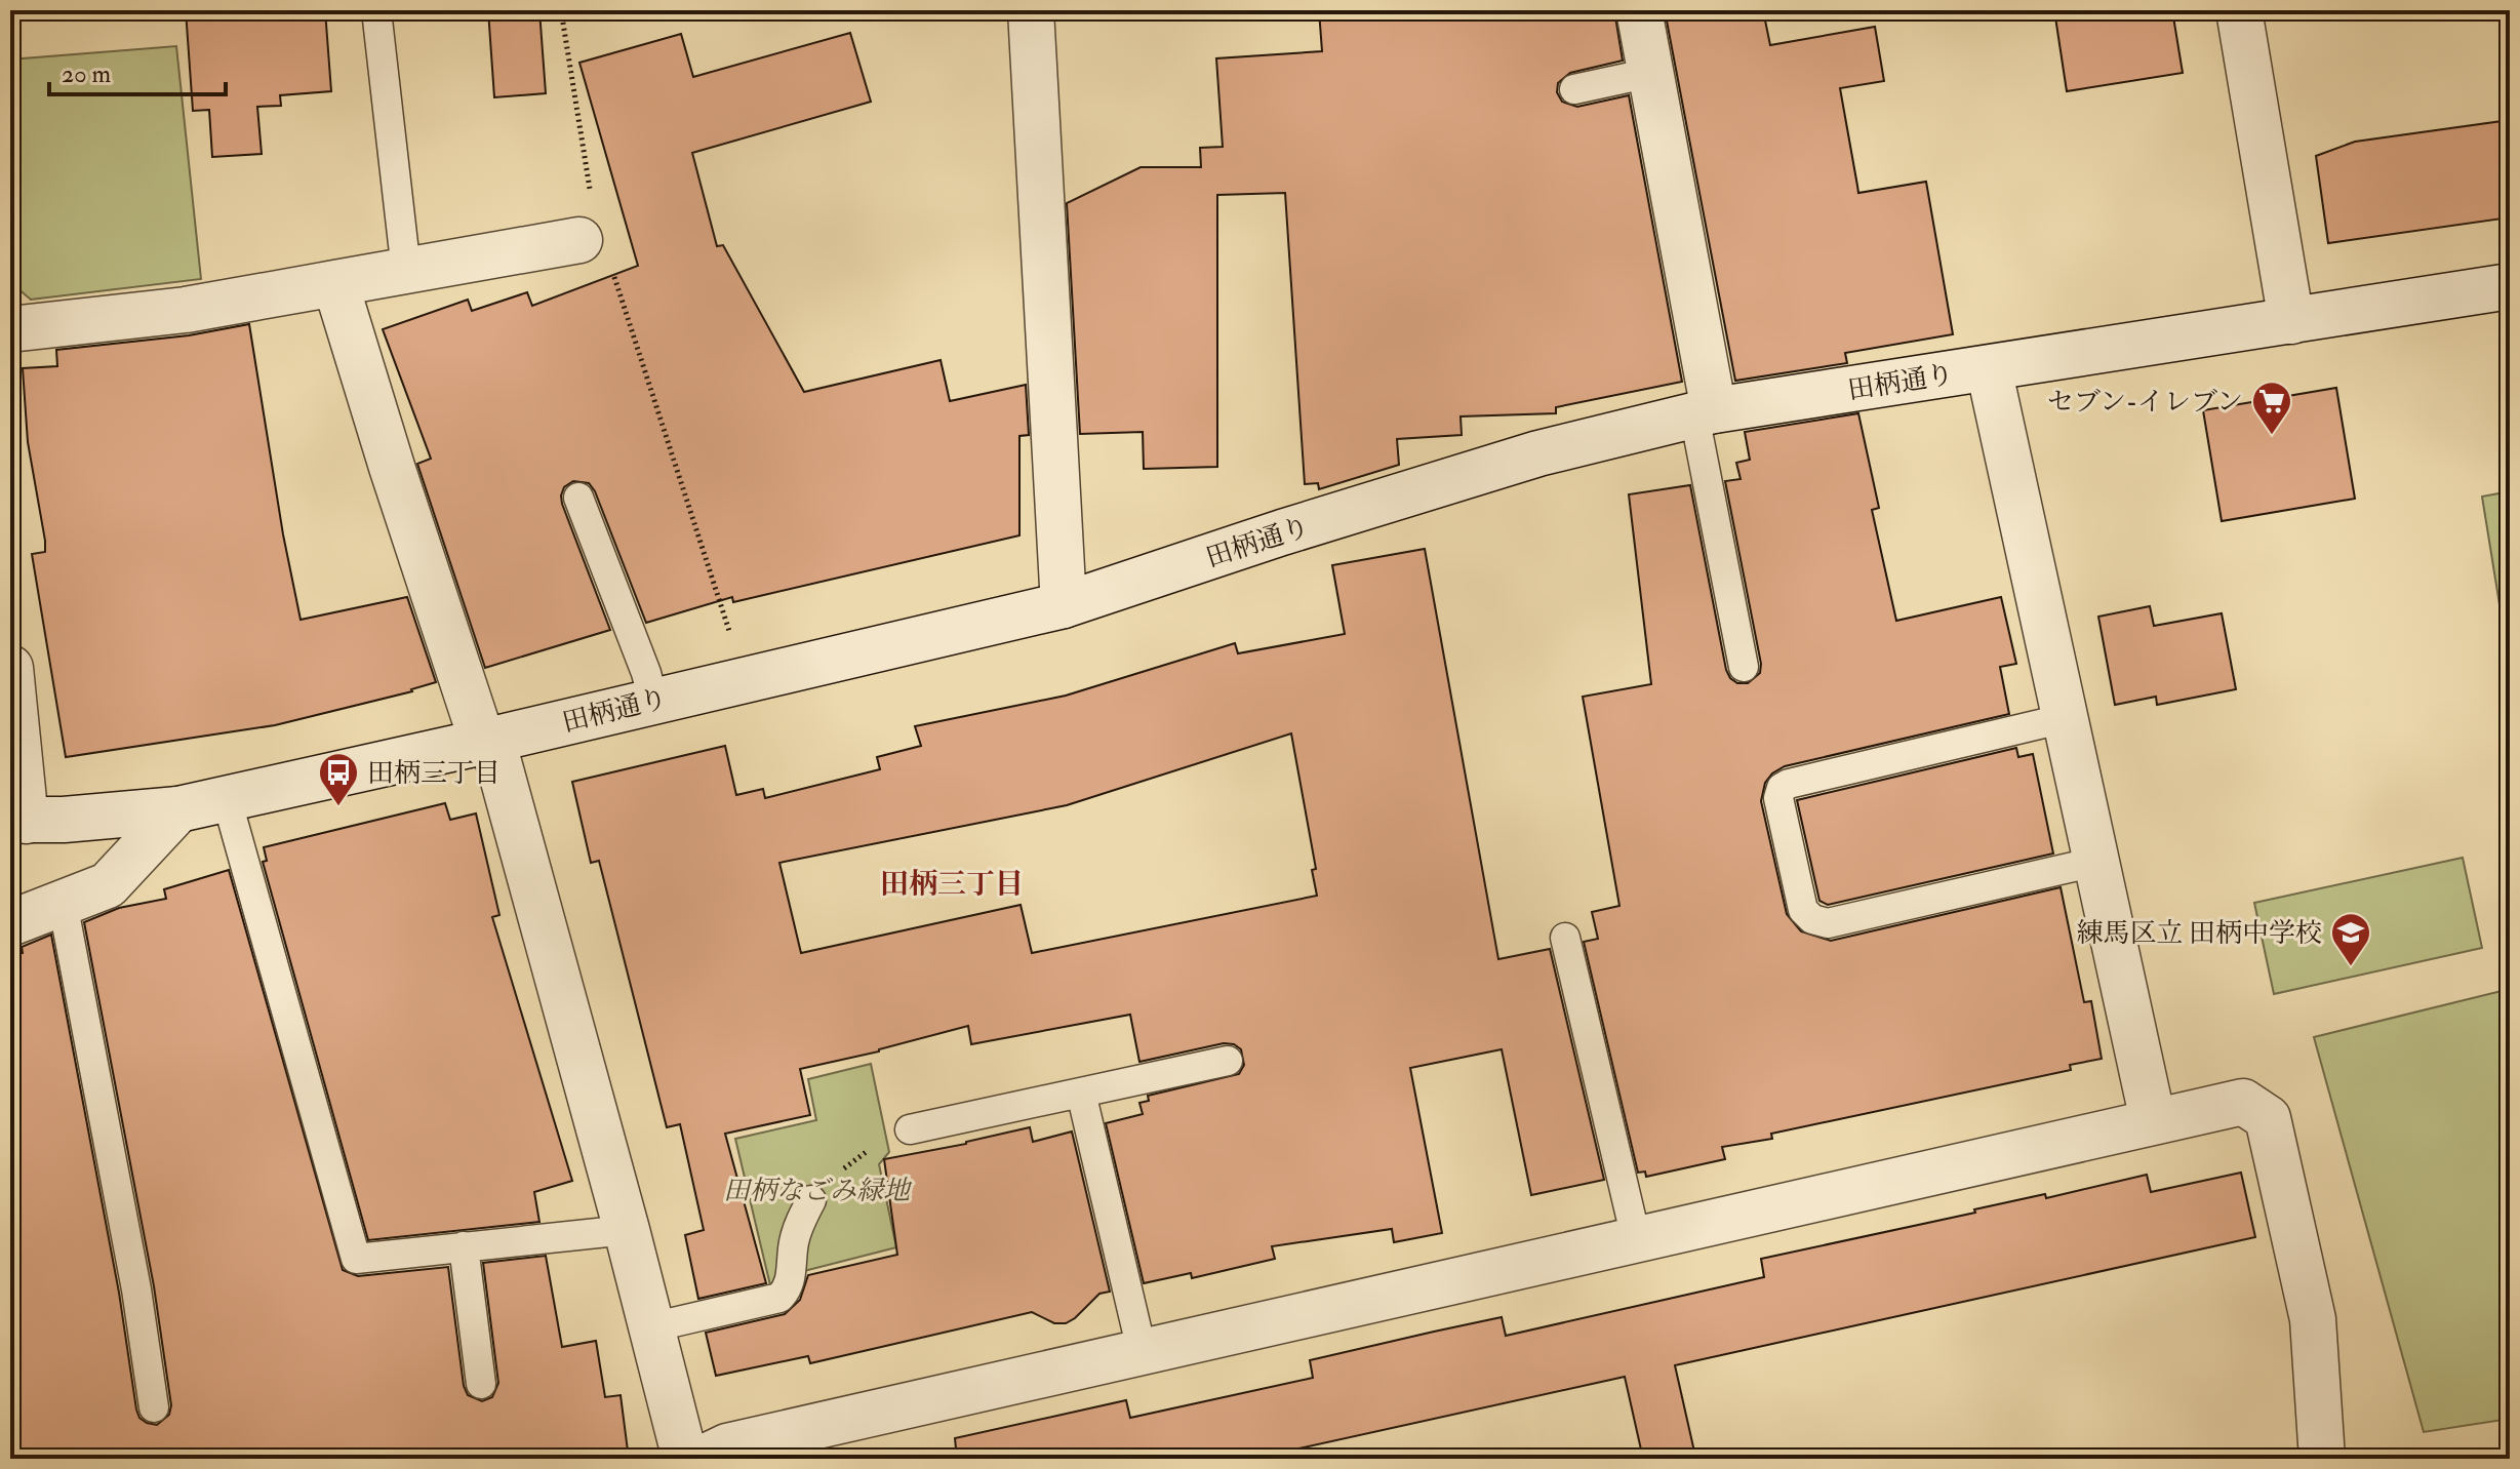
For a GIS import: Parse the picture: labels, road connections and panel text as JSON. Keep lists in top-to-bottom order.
{
  "streets": {
    "street": ["田柄通り"]
  },
  "districts": ["田柄三丁目"],
  "parks": ["田柄なごみ緑地"],
  "places": {
    "supermarket": ["セブン-イレブン"],
    "bus stop": ["田柄三丁目"],
    "school or university": ["練馬区立 田柄中学校"]
  },
  "scale_bar": "20 m"
}
